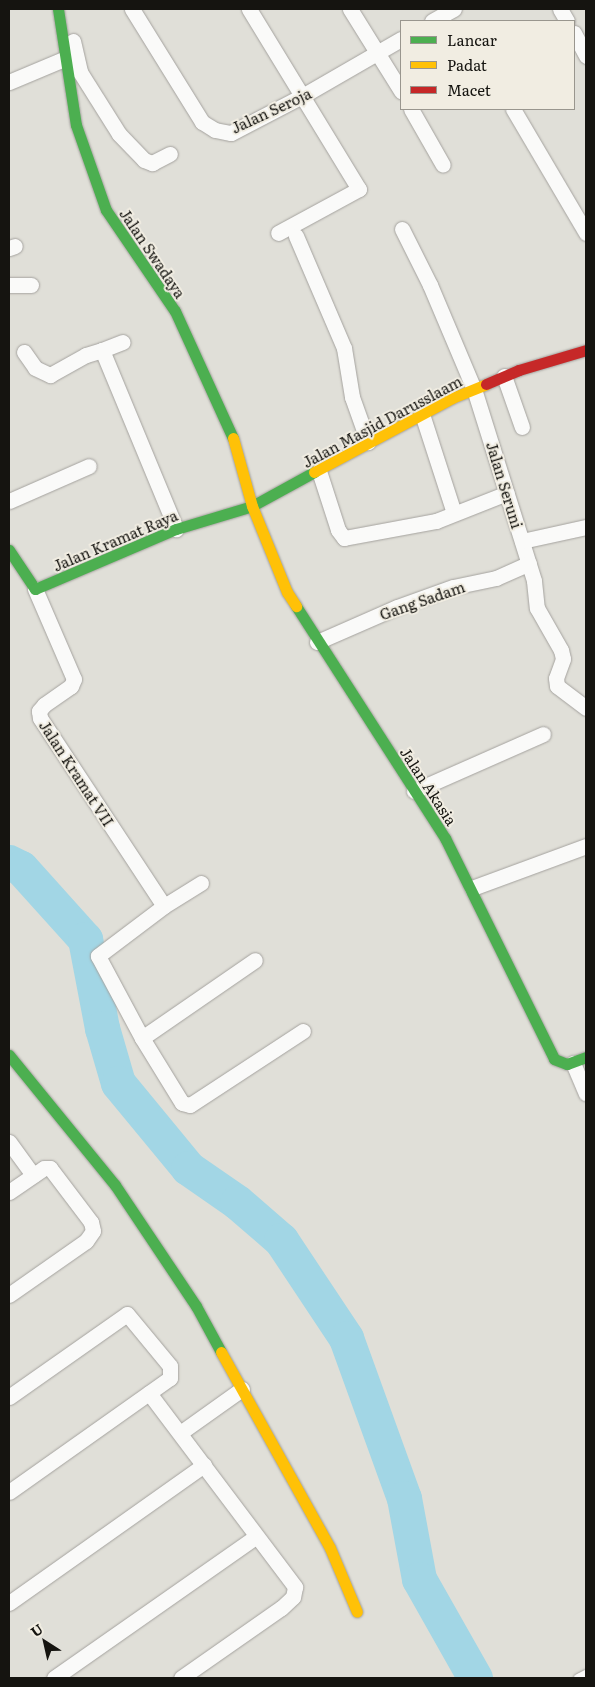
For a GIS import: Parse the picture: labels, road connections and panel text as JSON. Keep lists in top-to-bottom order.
{
  "streets": {
    "street": [
      "Jalan Seroja",
      "Jalan Swadaya",
      "Jalan Masjid Darusslaam",
      "Jalan Seruni",
      "Jalan Kramat Raya",
      "Gang Sadam",
      "Jalan Kramat VII",
      "Jalan Akasia"
    ]
  },
  "crossings": [
    ["Jalan Swadaya", "Jalan Masjid Darusslaam"],
    ["Jalan Swadaya", "Jalan Kramat Raya"],
    ["Jalan Swadaya", "Jalan Akasia"],
    ["Jalan Masjid Darusslaam", "Jalan Seruni"],
    ["Jalan Masjid Darusslaam", "Jalan Kramat Raya"],
    ["Jalan Masjid Darusslaam", "Jalan Akasia"],
    ["Jalan Seruni", "Gang Sadam"],
    ["Jalan Kramat Raya", "Jalan Kramat VII"],
    ["Jalan Kramat Raya", "Jalan Akasia"],
    ["Gang Sadam", "Jalan Akasia"]
  ],
  "legend": ["Lancar", "Padat", "Macet"],
  "north": "top left"
}
